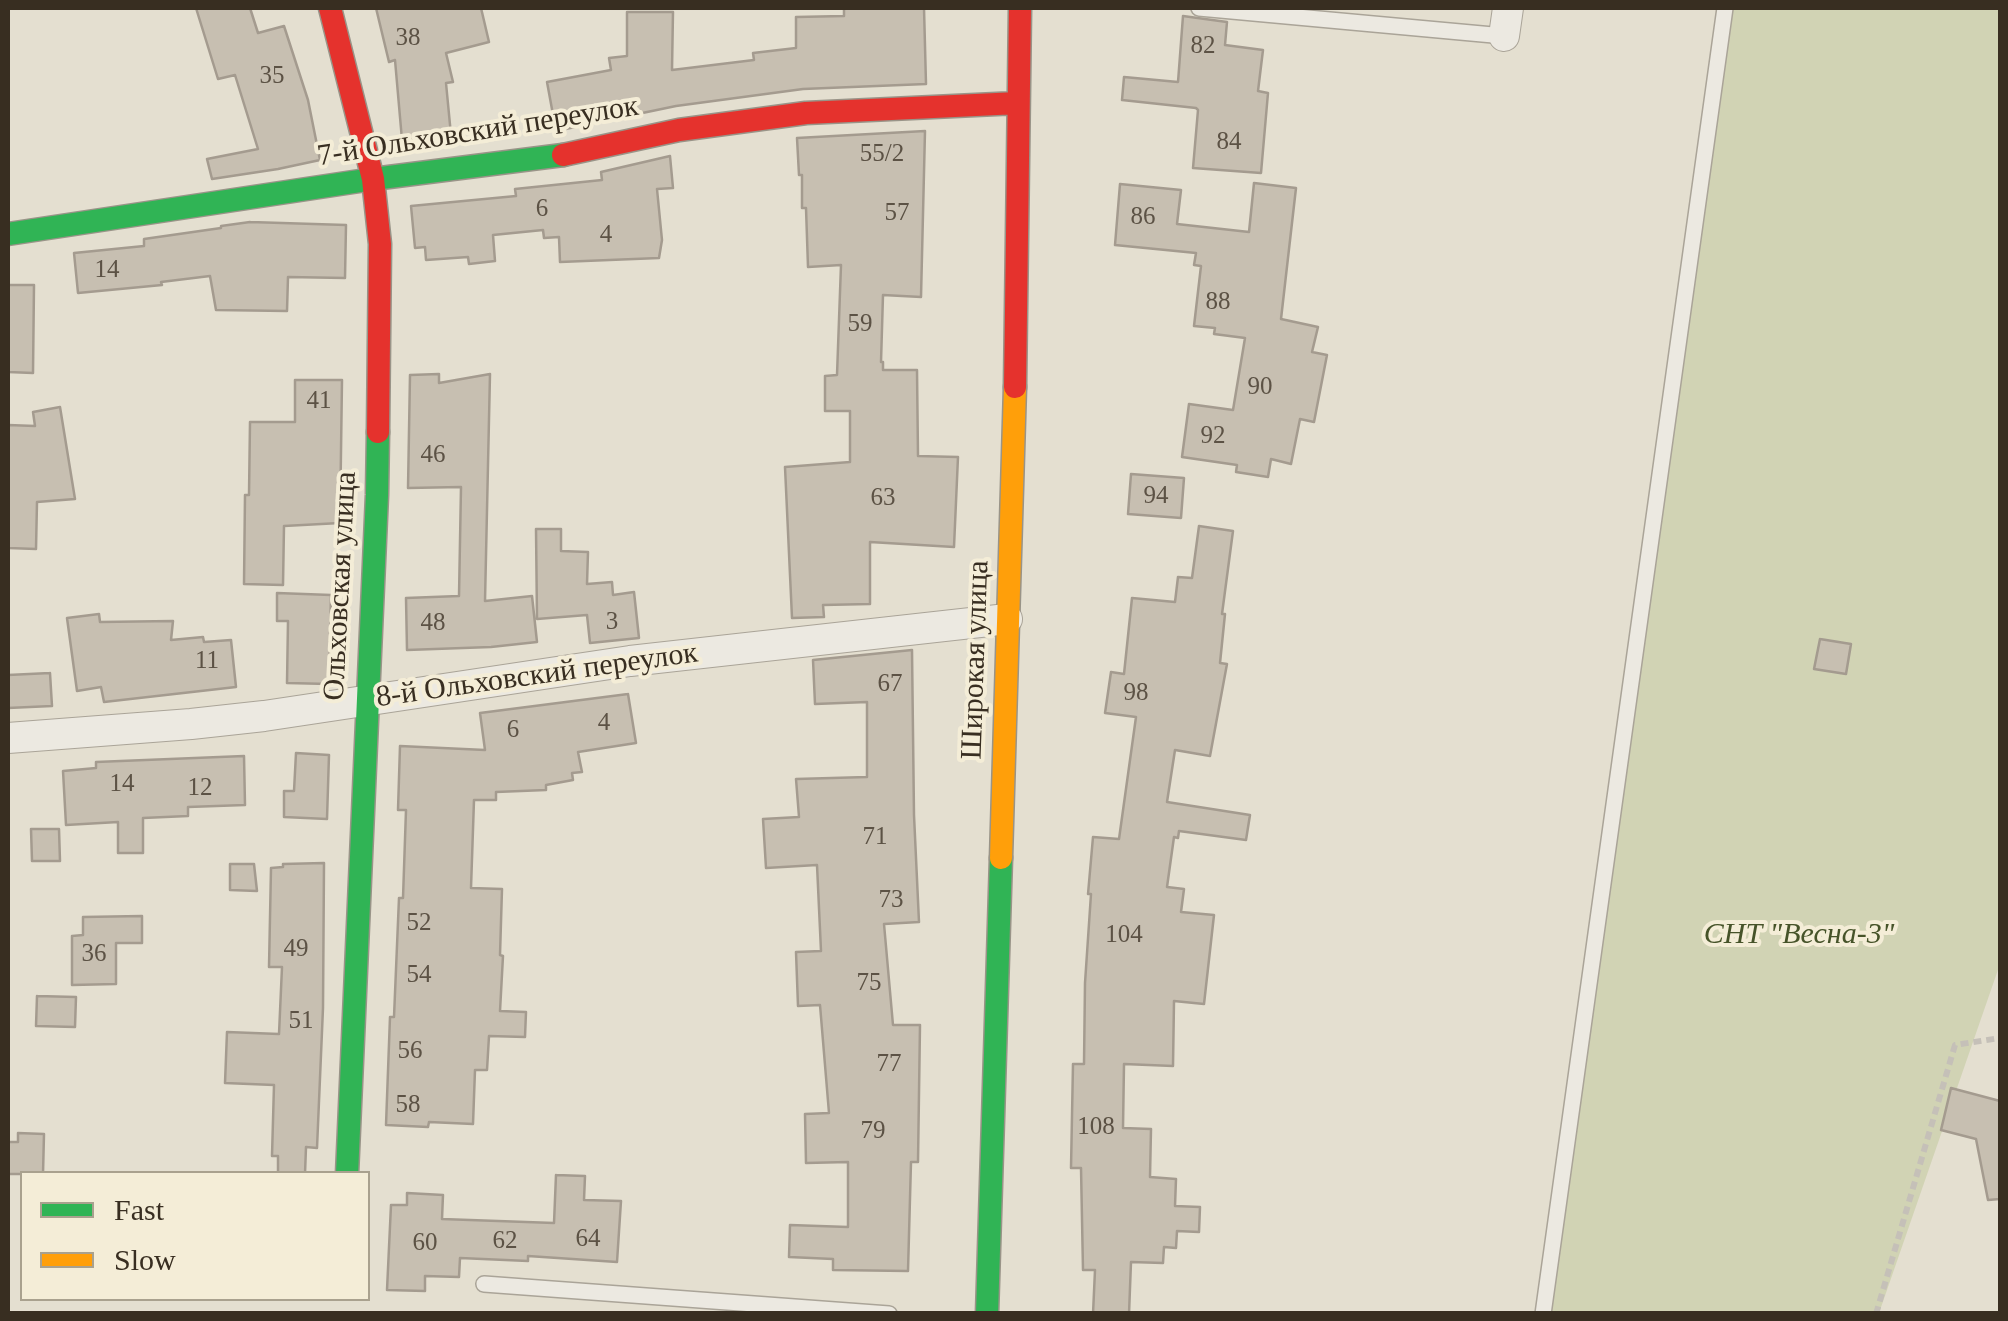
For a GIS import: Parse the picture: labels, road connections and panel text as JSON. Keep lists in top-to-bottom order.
{
  "streets": {
    "street": [
      "7-й Ольховский переулок",
      "Ольховская улица",
      "Широкая улица",
      "8-й Ольховский переулок"
    ]
  },
  "crossings": [
    ["7-й Ольховский переулок", "Ольховская улица"],
    ["7-й Ольховский переулок", "Широкая улица"],
    ["Ольховская улица", "8-й Ольховский переулок"],
    ["Широкая улица", "8-й Ольховский переулок"]
  ],
  "parks": ["СНТ \"Весна-3\""],
  "house_numbers": [
    "38",
    "82",
    "35",
    "84",
    "55/2",
    "6",
    "57",
    "86",
    "4",
    "14",
    "88",
    "59",
    "90",
    "41",
    "92",
    "46",
    "94",
    "63",
    "3",
    "48",
    "11",
    "67",
    "98",
    "4",
    "6",
    "14",
    "12",
    "71",
    "73",
    "52",
    "104",
    "49",
    "36",
    "54",
    "75",
    "51",
    "56",
    "77",
    "58",
    "108",
    "79",
    "64",
    "62",
    "60"
  ],
  "legend": ["Fast", "Slow"]
}
